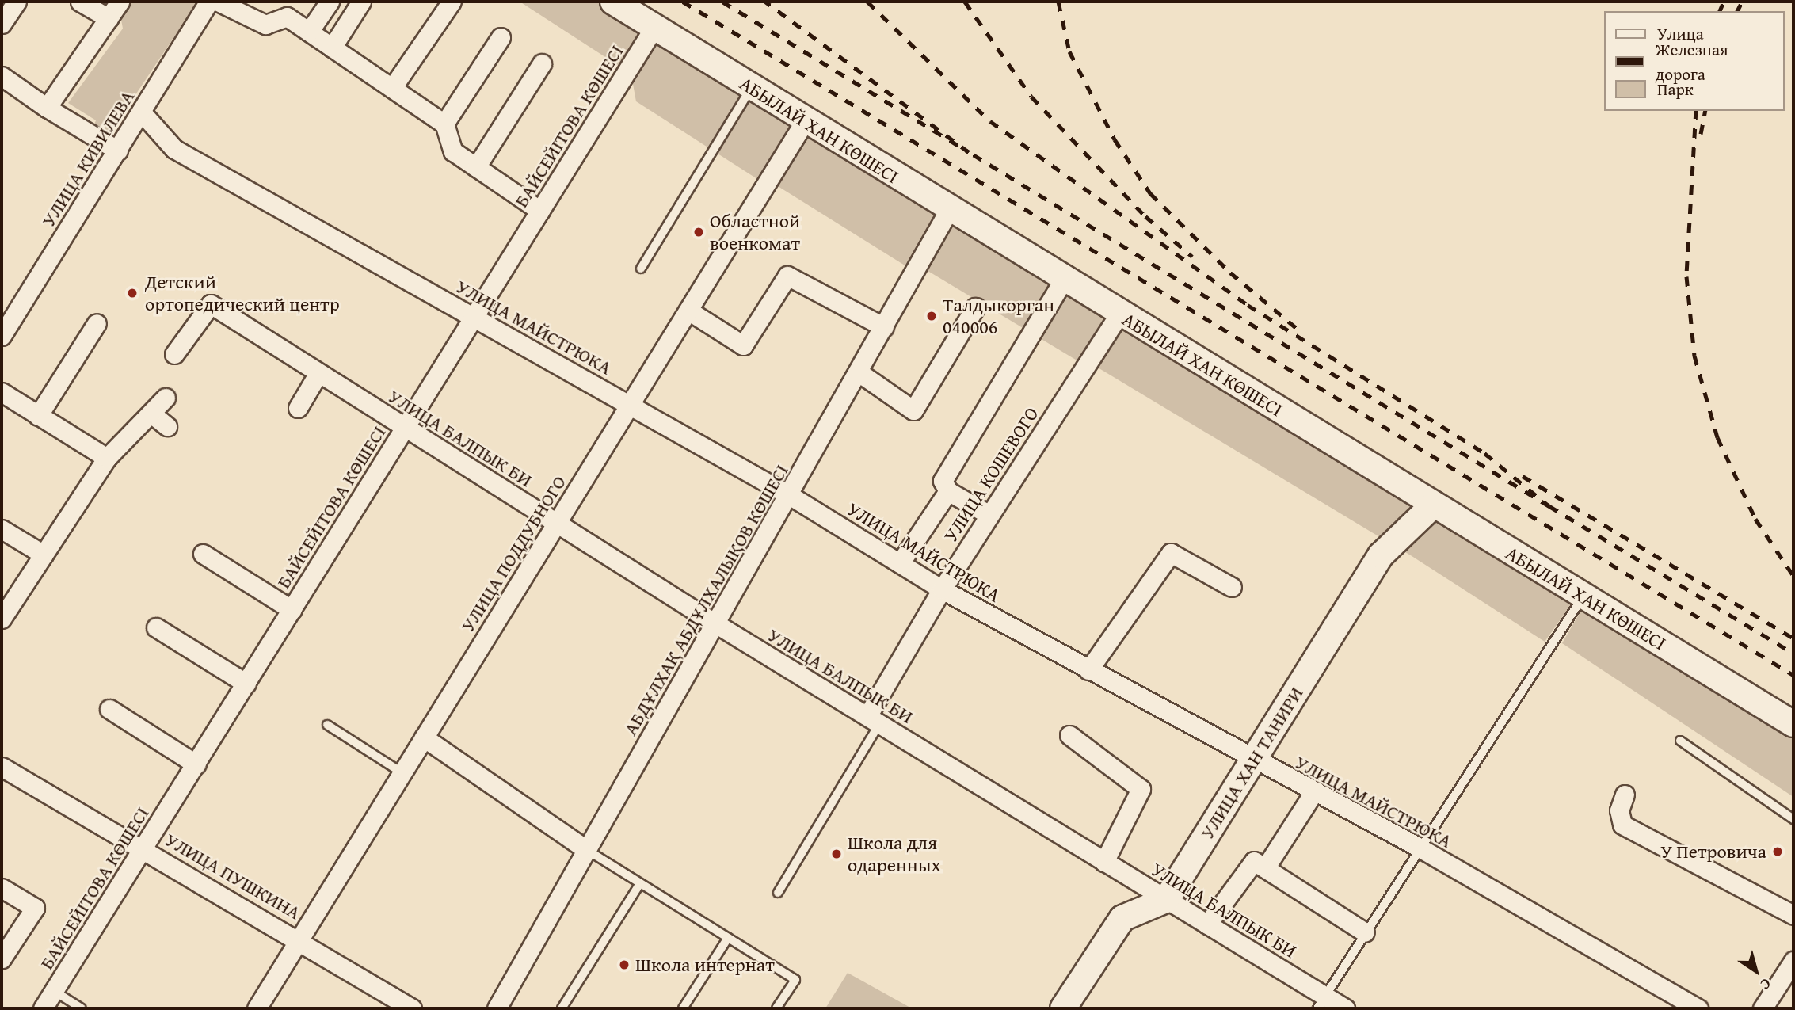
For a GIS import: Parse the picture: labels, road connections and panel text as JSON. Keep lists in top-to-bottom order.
{
  "streets": {
    "main road": ["АБЫЛАЙ ХАН КӨШЕСІ", "УЛИЦА ХАН ТАНИРИ"],
    "street": [
      "БАЙСЕЙІТОВА КӨШЕСІ",
      "УЛИЦА КИВИЛЕВА",
      "УЛИЦА МАЙСТРЮКА",
      "УЛИЦА БАЛПЫК БИ",
      "УЛИЦА КОШЕВОГО",
      "УЛИЦА ПОДДУБНОГО",
      "АБДҰЛХАҚ АБДҰЛХАЛЫҚОВ КӨШЕСІ",
      "УЛИЦА ПУШКИНА"
    ]
  },
  "crossings": [
    ["БАЙСЕЙІТОВА КӨШЕСІ", "АБЫЛАЙ ХАН КӨШЕСІ"],
    ["БАЙСЕЙІТОВА КӨШЕСІ", "УЛИЦА МАЙСТРЮКА"],
    ["БАЙСЕЙІТОВА КӨШЕСІ", "УЛИЦА БАЛПЫК БИ"],
    ["БАЙСЕЙІТОВА КӨШЕСІ", "УЛИЦА ПУШКИНА"],
    ["АБЫЛАЙ ХАН КӨШЕСІ", "УЛИЦА КОШЕВОГО"],
    ["АБЫЛАЙ ХАН КӨШЕСІ", "УЛИЦА ПОДДУБНОГО"],
    ["АБЫЛАЙ ХАН КӨШЕСІ", "АБДҰЛХАҚ АБДҰЛХАЛЫҚОВ КӨШЕСІ"],
    ["АБЫЛАЙ ХАН КӨШЕСІ", "УЛИЦА ХАН ТАНИРИ"],
    ["УЛИЦА КИВИЛЕВА", "УЛИЦА МАЙСТРЮКА"],
    ["УЛИЦА МАЙСТРЮКА", "УЛИЦА КОШЕВОГО"],
    ["УЛИЦА МАЙСТРЮКА", "УЛИЦА ПОДДУБНОГО"],
    ["УЛИЦА МАЙСТРЮКА", "АБДҰЛХАҚ АБДҰЛХАЛЫҚОВ КӨШЕСІ"],
    ["УЛИЦА МАЙСТРЮКА", "УЛИЦА ХАН ТАНИРИ"],
    ["УЛИЦА БАЛПЫК БИ", "УЛИЦА КОШЕВОГО"],
    ["УЛИЦА БАЛПЫК БИ", "УЛИЦА ПОДДУБНОГО"],
    ["УЛИЦА БАЛПЫК БИ", "АБДҰЛХАҚ АБДҰЛХАЛЫҚОВ КӨШЕСІ"],
    ["УЛИЦА БАЛПЫК БИ", "УЛИЦА ХАН ТАНИРИ"],
    ["УЛИЦА ПОДДУБНОГО", "УЛИЦА ПУШКИНА"]
  ],
  "places": [
    "Областной военкомат",
    "Детский ортопедический центр",
    "Талдыкорган 040006",
    "У Петровича",
    "Школа для одаренных",
    "Школа интернат"
  ],
  "legend": ["Улица", "Железная дорога", "Парк"],
  "north": "bottom right"
}
